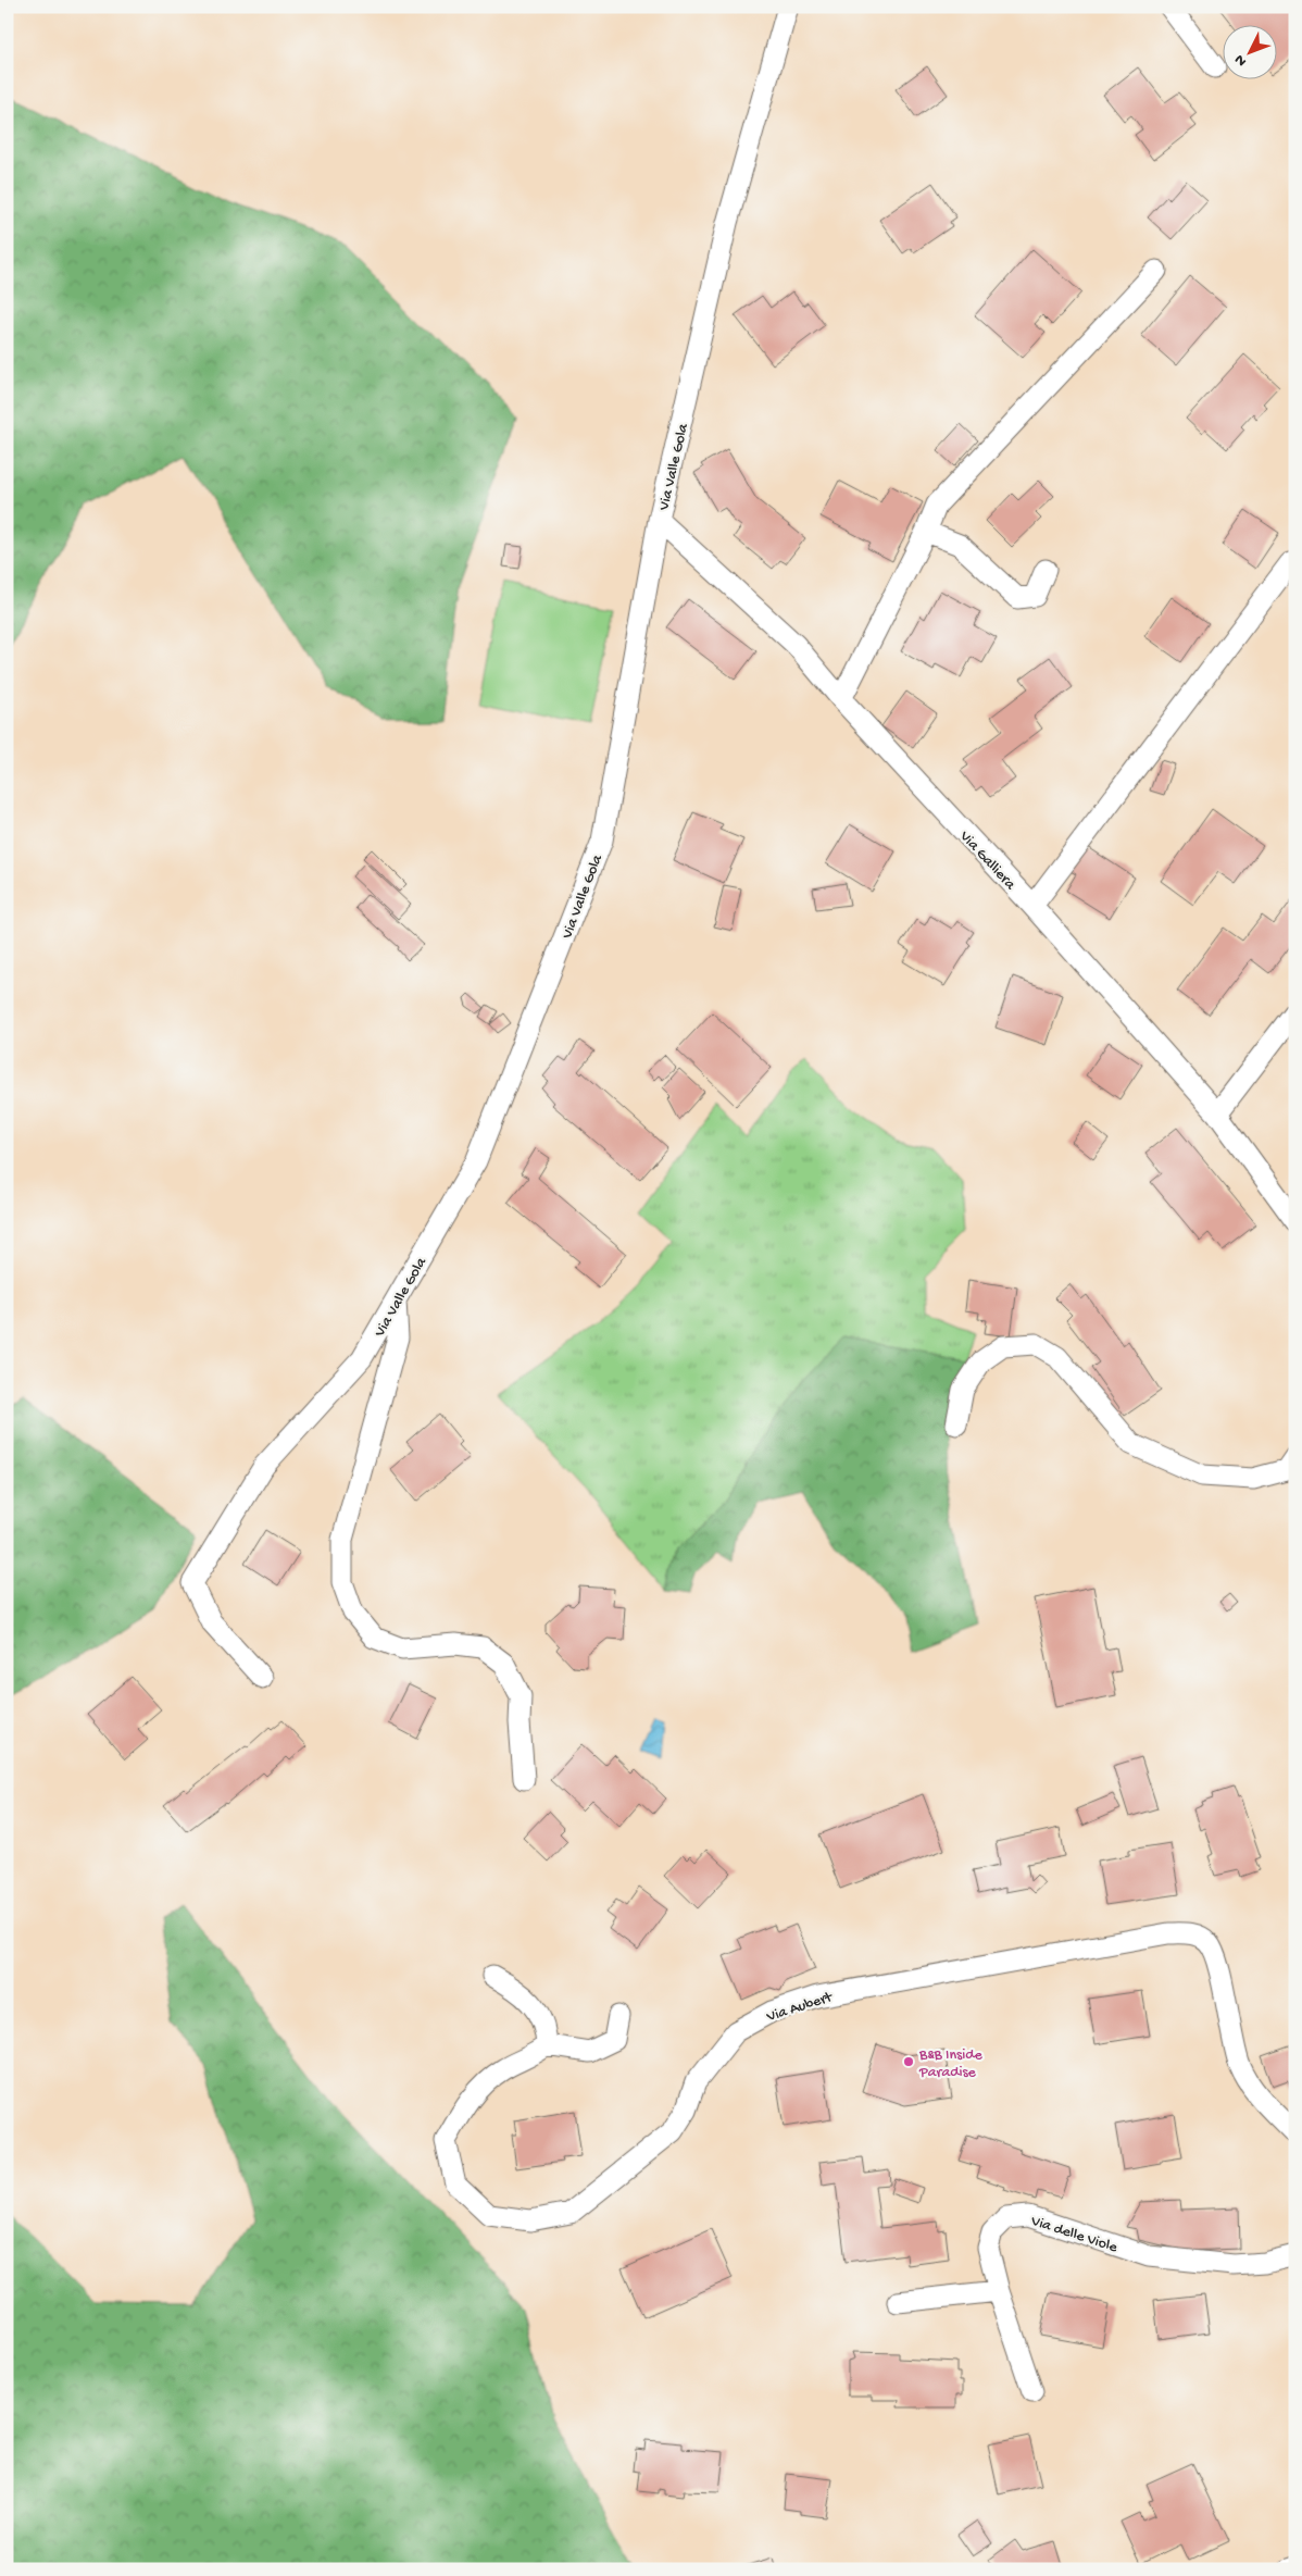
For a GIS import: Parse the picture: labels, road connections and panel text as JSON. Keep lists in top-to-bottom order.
{
  "streets": {
    "street": [
      "Via Valle Gola",
      "Via Galliera",
      "Via Aubert",
      "Via delle Viole"
    ]
  },
  "crossings": [
    ["Via Valle Gola", "Via Galliera"]
  ],
  "places": ["B&B Inside Paradise"],
  "north": "bottom left"
}
